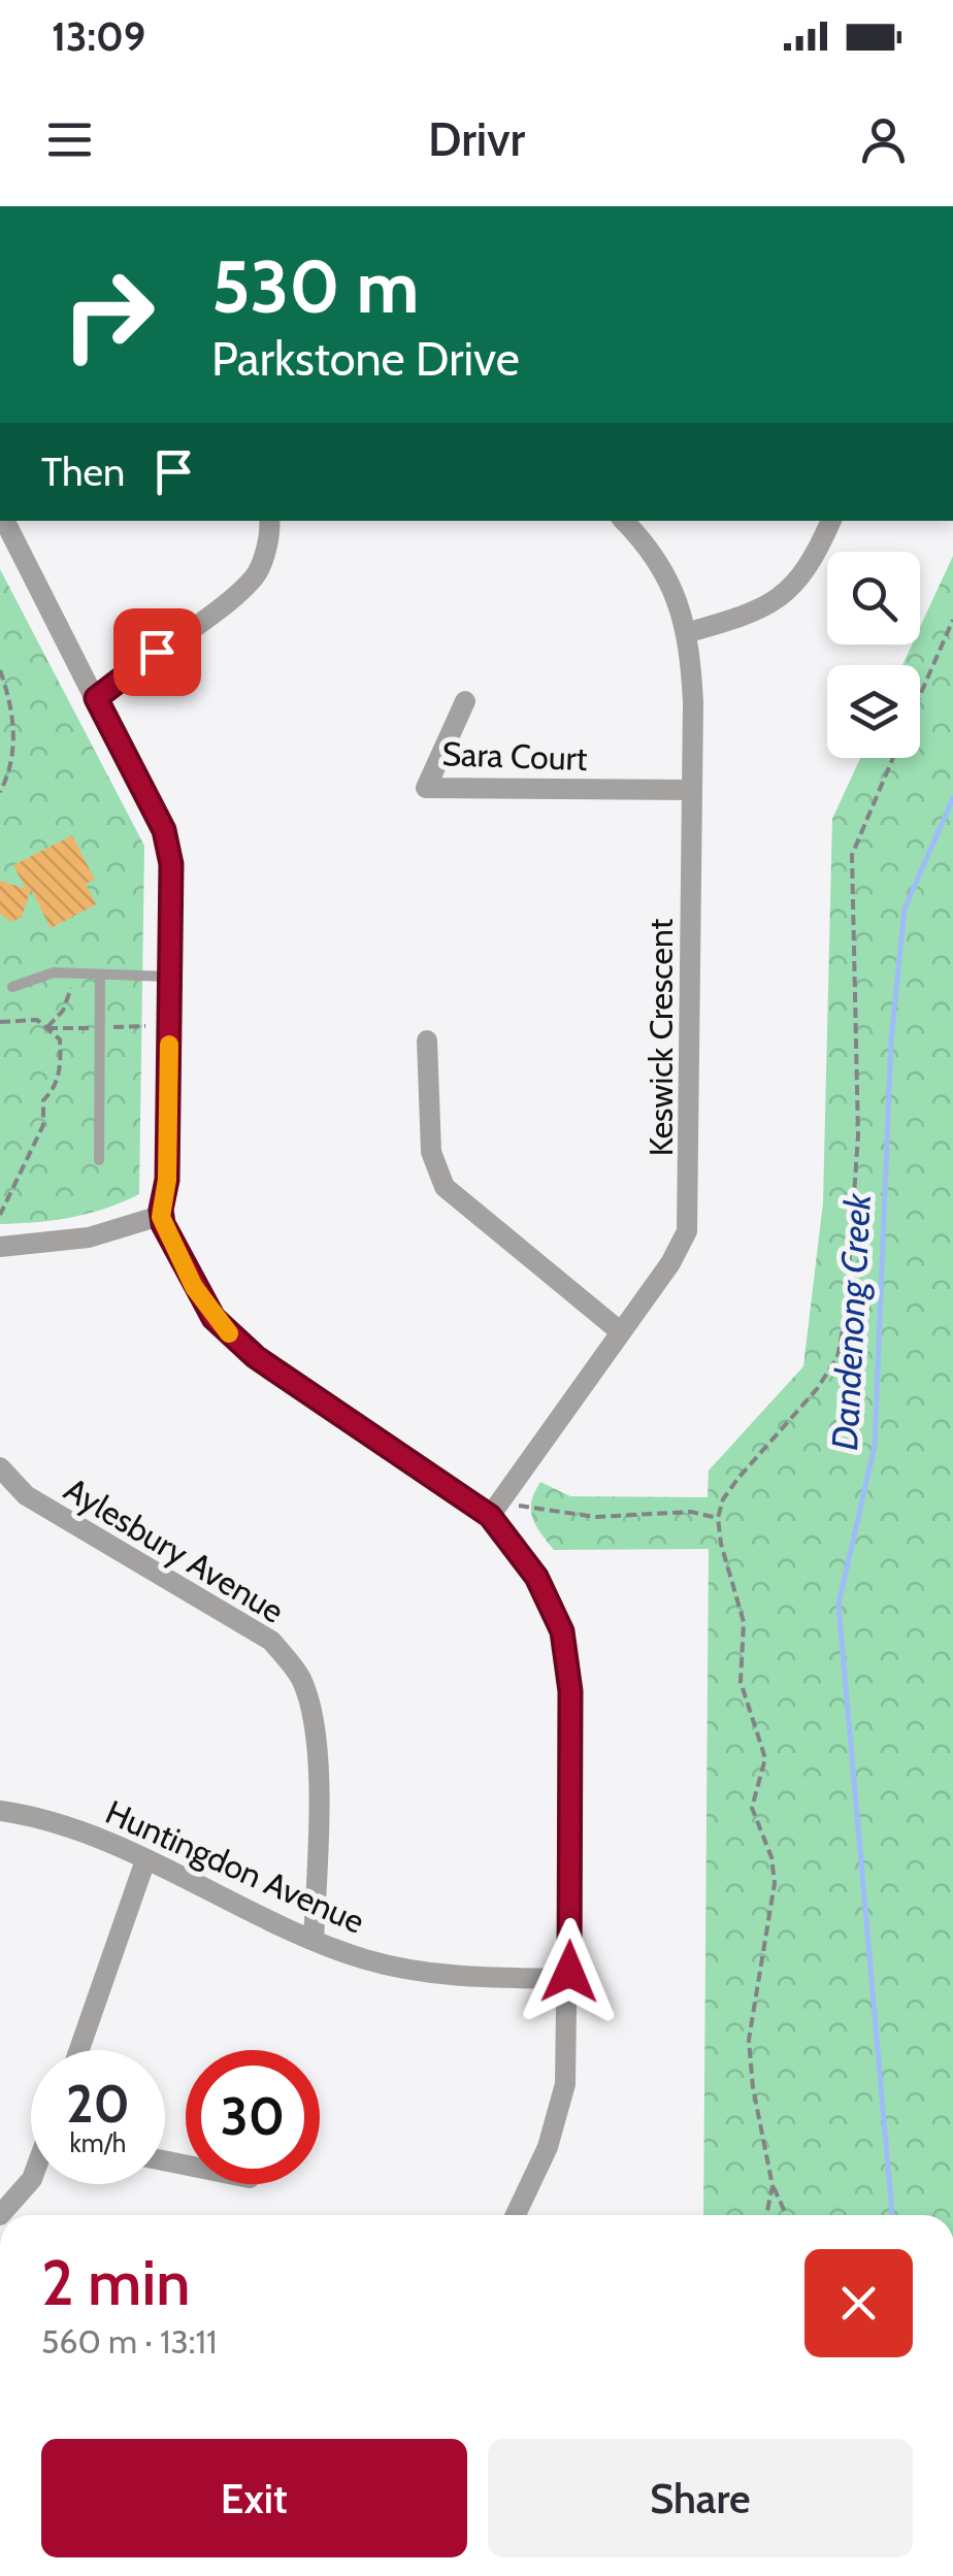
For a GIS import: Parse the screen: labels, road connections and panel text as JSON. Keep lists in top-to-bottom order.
{
  "streets": {
    "street": [
      "Sara Court",
      "Keswick Crescent",
      "Aylesbury Avenue",
      "Huntingdon Avenue"
    ]
  },
  "crossings": [
    ["Sara Court", "Keswick Crescent"],
    ["Aylesbury Avenue", "Huntingdon Avenue"]
  ],
  "water": ["Dandenong Creek"],
  "page": {
    "status": "13:09",
    "header": "Drivr",
    "turn": ["530 m", "Parkstone Drive"],
    "then": "Then",
    "speed": "20 km/h",
    "limit": "30",
    "heading": ["2 min", "560 m · 13:11"],
    "buttons": ["Exit", "Share"]
  }
}
